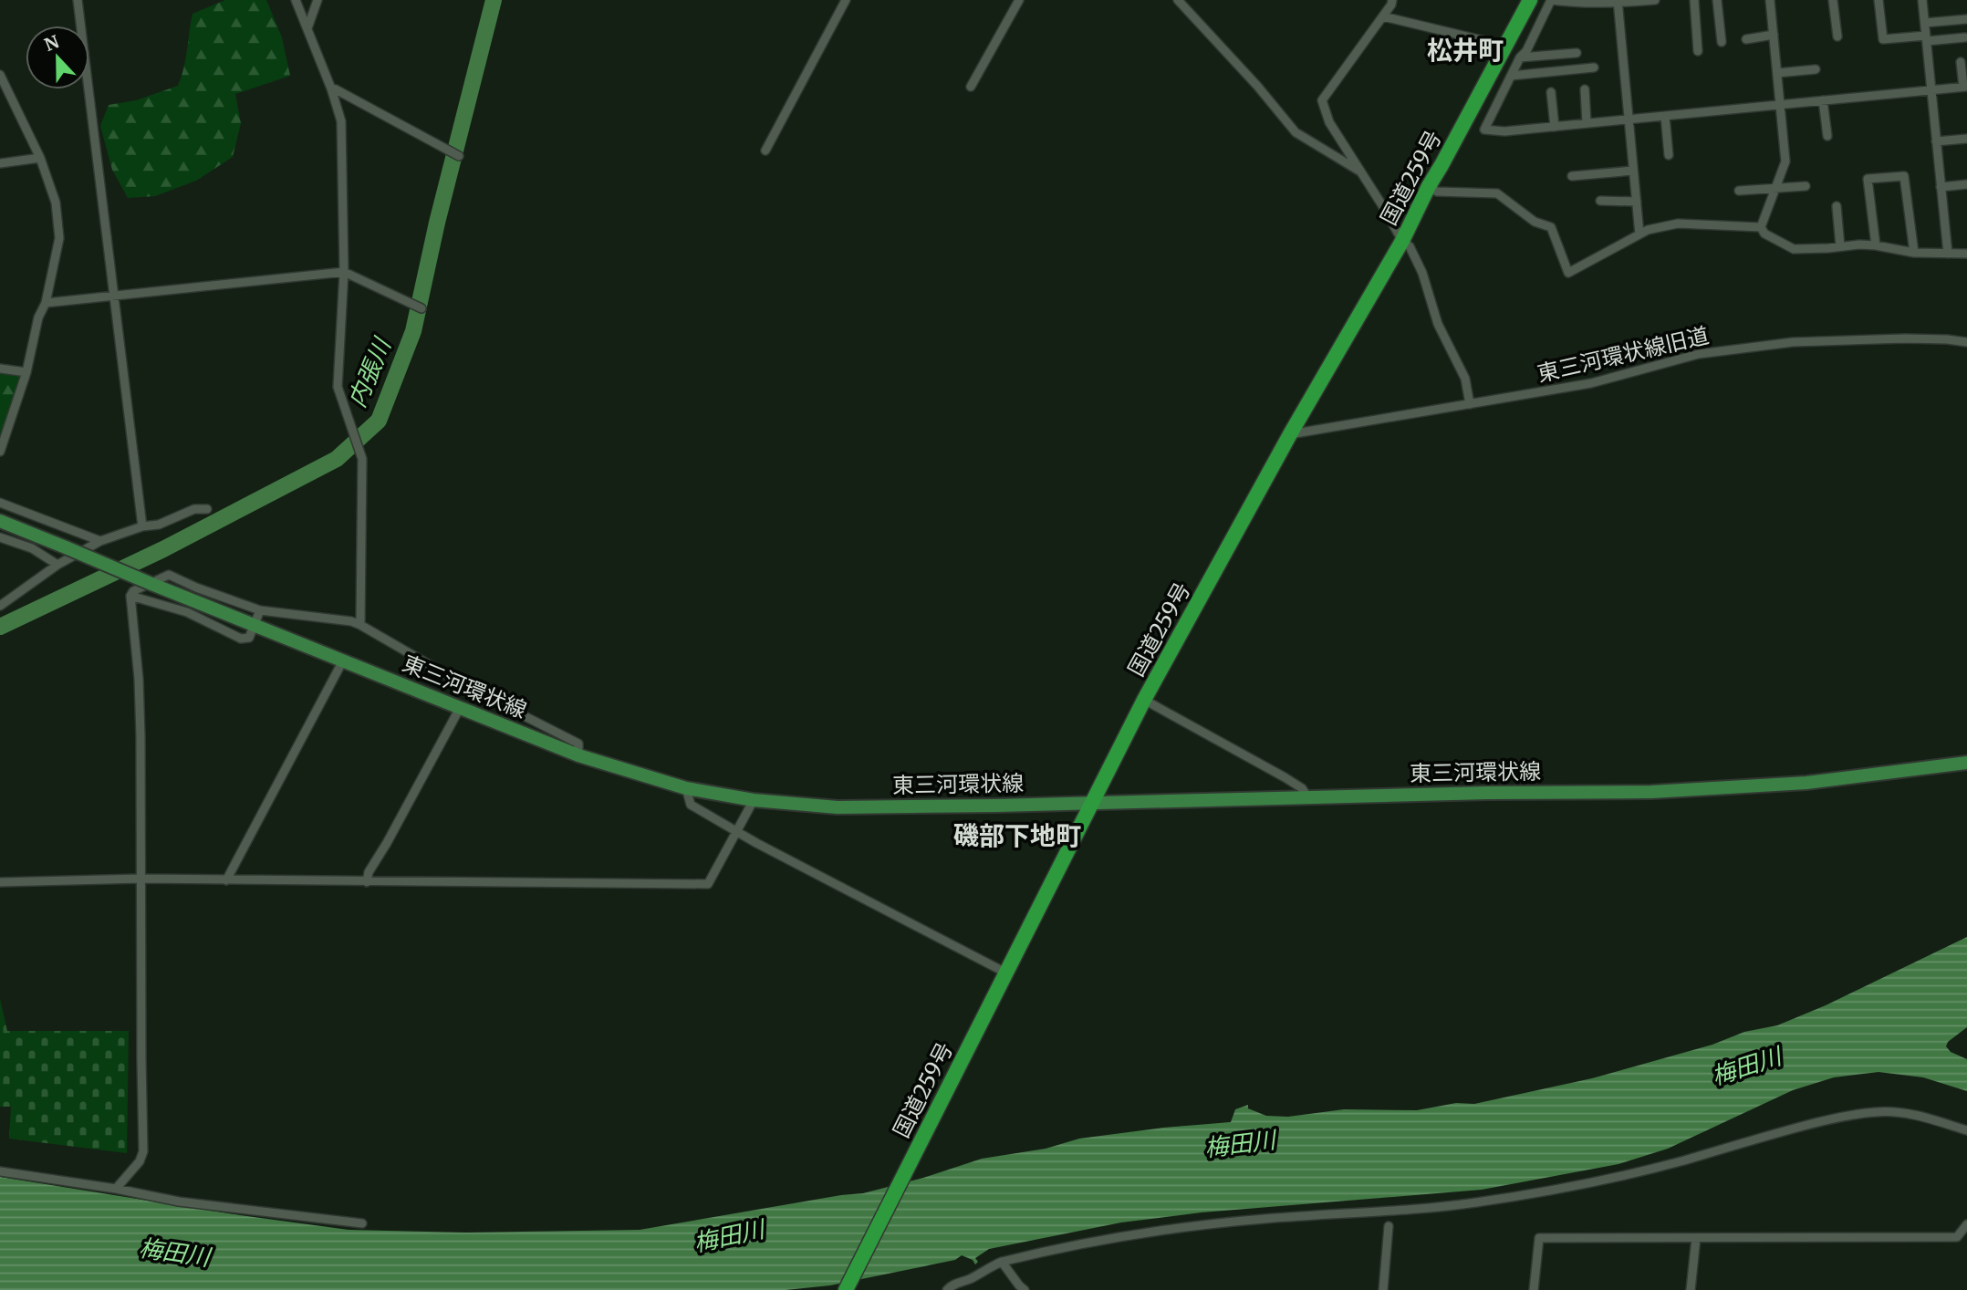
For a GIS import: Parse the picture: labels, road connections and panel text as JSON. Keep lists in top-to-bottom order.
{
  "streets": {
    "highway": ["国道259号"],
    "main road": ["東三河環状線"],
    "street": ["東三河環状線旧道"]
  },
  "crossings": [
    ["国道259号", "東三河環状線旧道"],
    ["国道259号", "東三河環状線"]
  ],
  "districts": ["松井町", "磯部下地町"],
  "water": ["内張川", "梅田川"],
  "north": "top"
}
